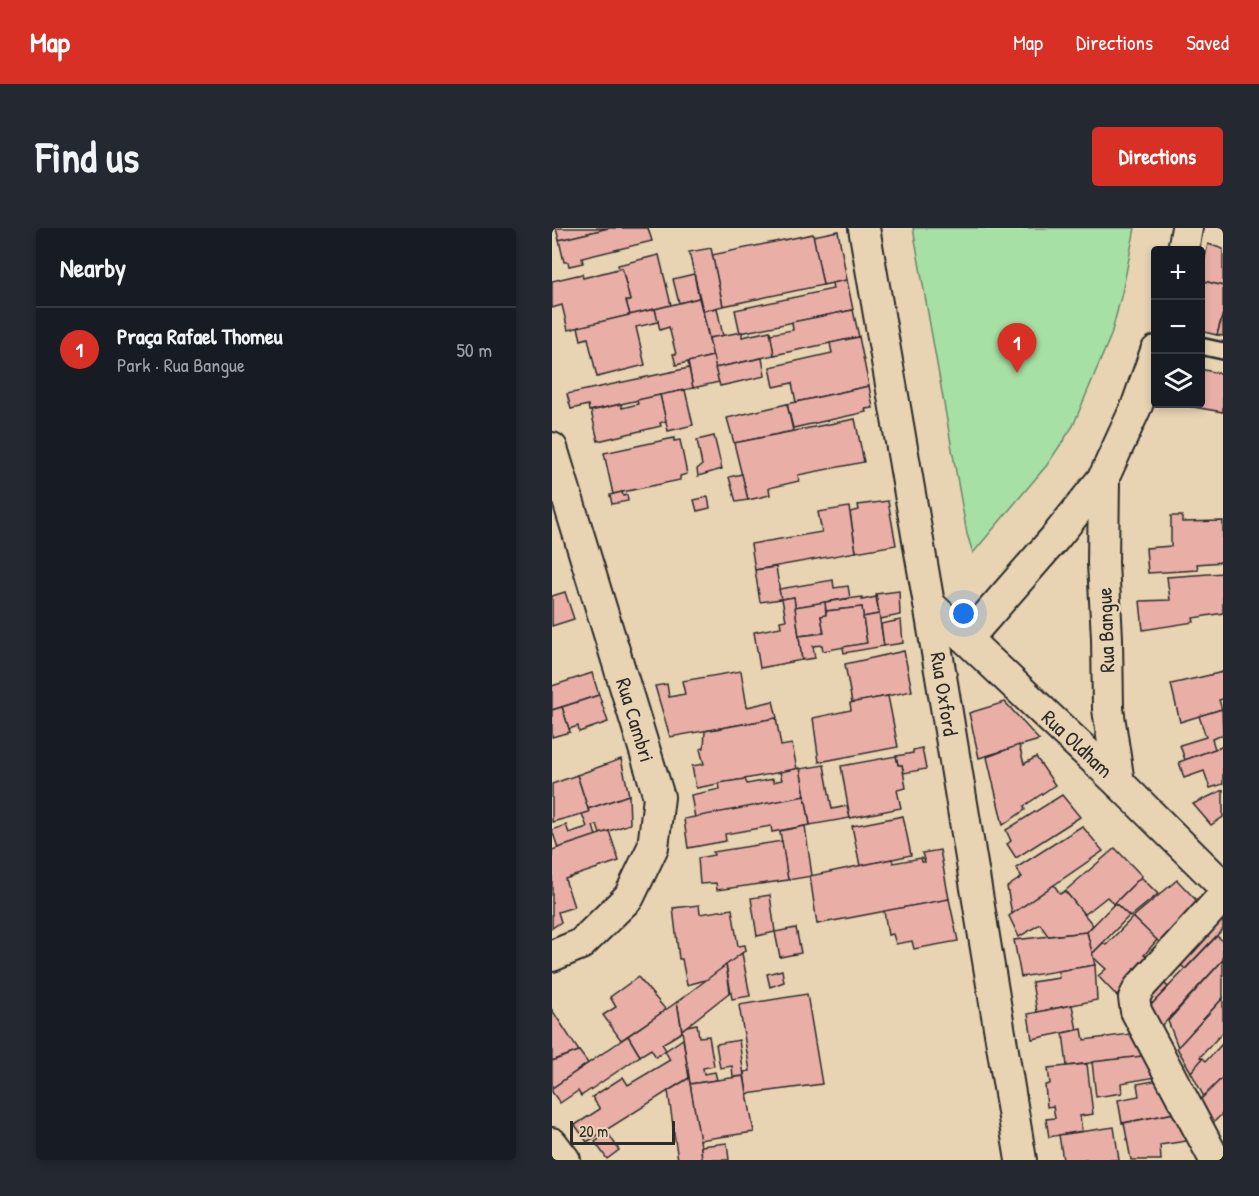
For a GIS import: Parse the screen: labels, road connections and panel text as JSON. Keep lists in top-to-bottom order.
{
  "streets": {
    "street": [
      "Rua Bangue",
      "Rua Oxford",
      "Rua Cambri",
      "Rua Oldham"
    ]
  },
  "crossings": [
    ["Rua Bangue", "Rua Oldham"],
    ["Rua Oxford", "Rua Oldham"]
  ],
  "scale_bar": "20 m",
  "page": {
    "header": "Map",
    "nav": ["Map", "Directions", "Saved"],
    "buttons": "Directions",
    "title": "Find us",
    "heading": "Nearby",
    "map_buttons": ["+", "−"],
    "list": [
      {
        "mark": "1",
        "name": "Praça Rafael Thomeu",
        "note": "Park · Rua Bangue",
        "value": "50 m"
      }
    ],
    "pins": "1",
    "scale": "20 m"
  }
}
